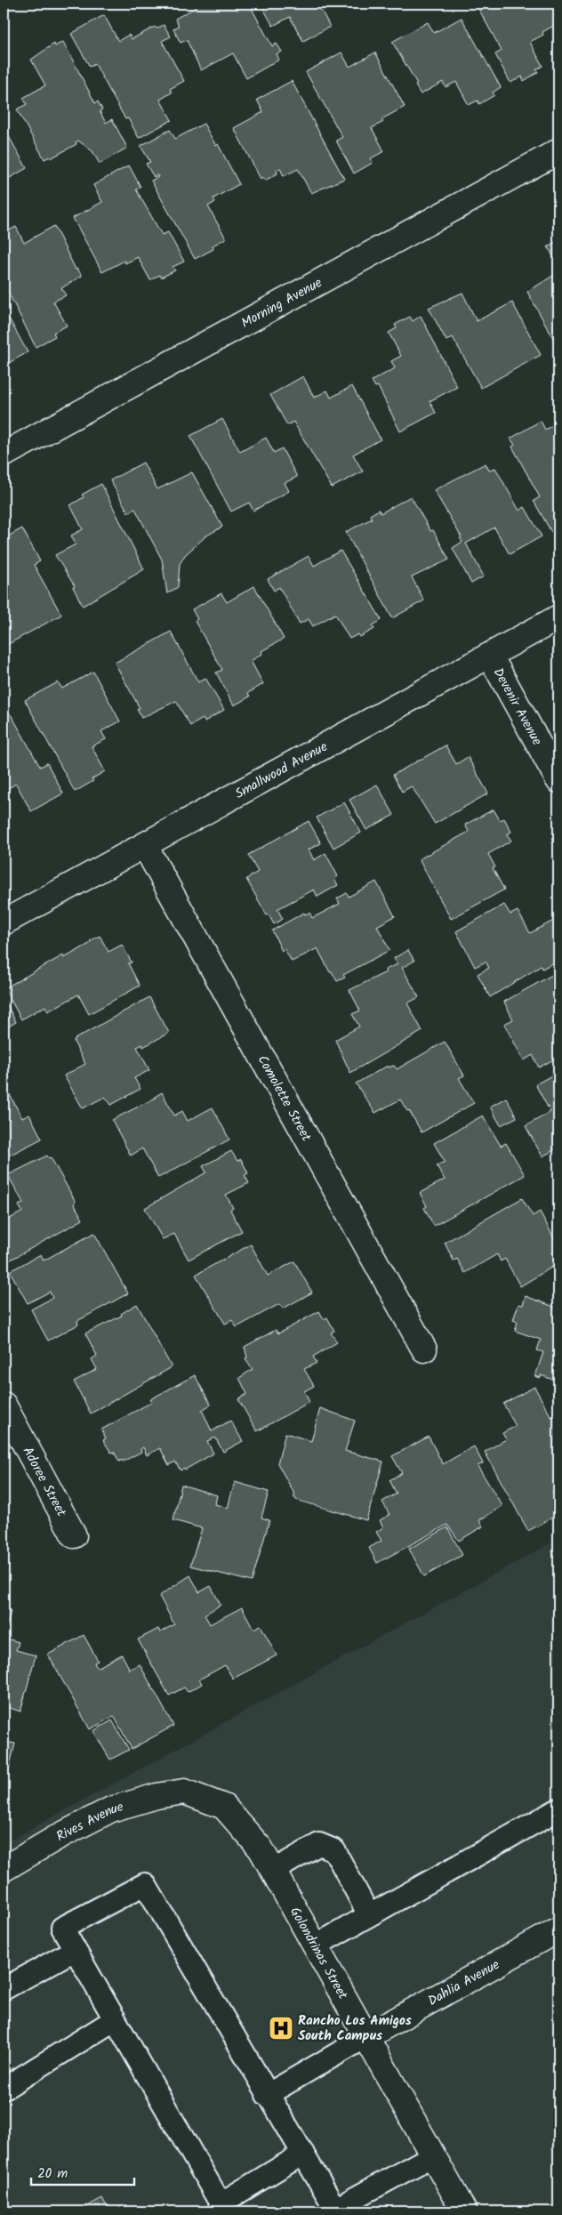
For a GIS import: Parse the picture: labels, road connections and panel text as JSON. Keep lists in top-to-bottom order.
{
  "streets": {
    "street": [
      "Morning Avenue",
      "Devenir Avenue",
      "Smallwood Avenue",
      "Comolette Street",
      "Adoree Street",
      "Rives Avenue",
      "Golondrinas Street",
      "Dahlia Avenue"
    ]
  },
  "crossings": [
    ["Devenir Avenue", "Smallwood Avenue"],
    ["Smallwood Avenue", "Comolette Street"],
    ["Rives Avenue", "Golondrinas Street"],
    ["Golondrinas Street", "Dahlia Avenue"]
  ],
  "places": {
    "hospital": ["Rancho Los Amigos South Campus"]
  },
  "scale_bar": "20 m"
}
